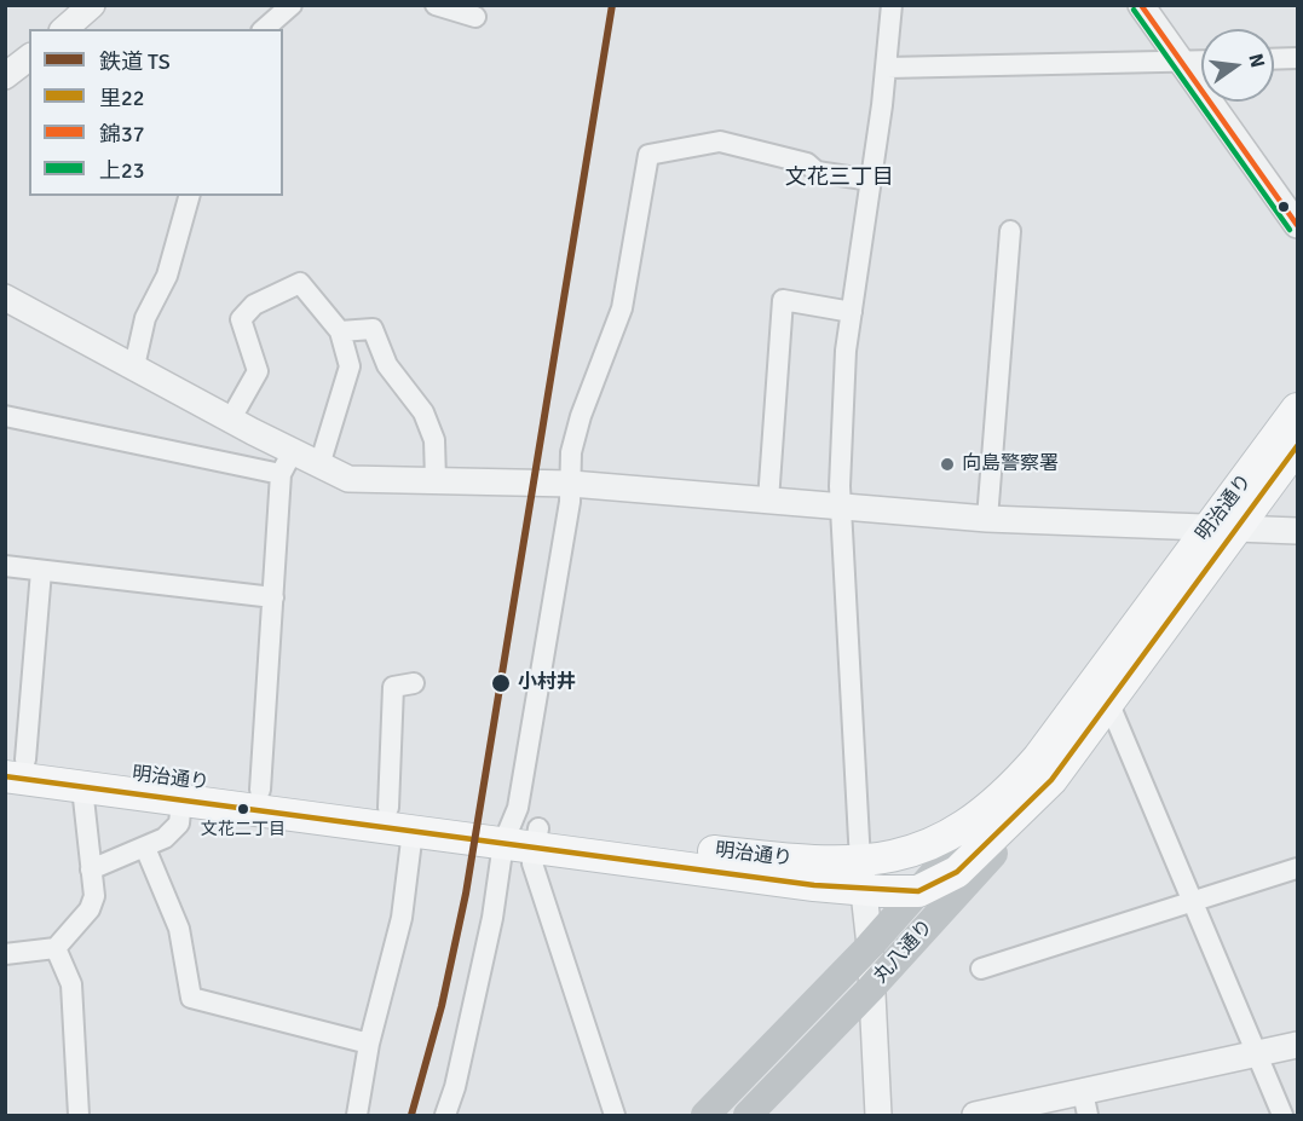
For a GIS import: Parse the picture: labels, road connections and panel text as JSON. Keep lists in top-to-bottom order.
{
  "streets": {
    "main road": ["明治通り", "丸八通り"]
  },
  "crossings": [
    ["明治通り", "丸八通り"]
  ],
  "districts": ["文花三丁目"],
  "places": ["向島警察署", "小村井", "文花二丁目"],
  "lines": [
    "rail line TS",
    "transit line 錦37",
    "transit line 上23",
    "transit line 里22"
  ],
  "legend": [
    "鉄道 TS",
    "里22",
    "錦37",
    "上23"
  ],
  "north": "right"
}
